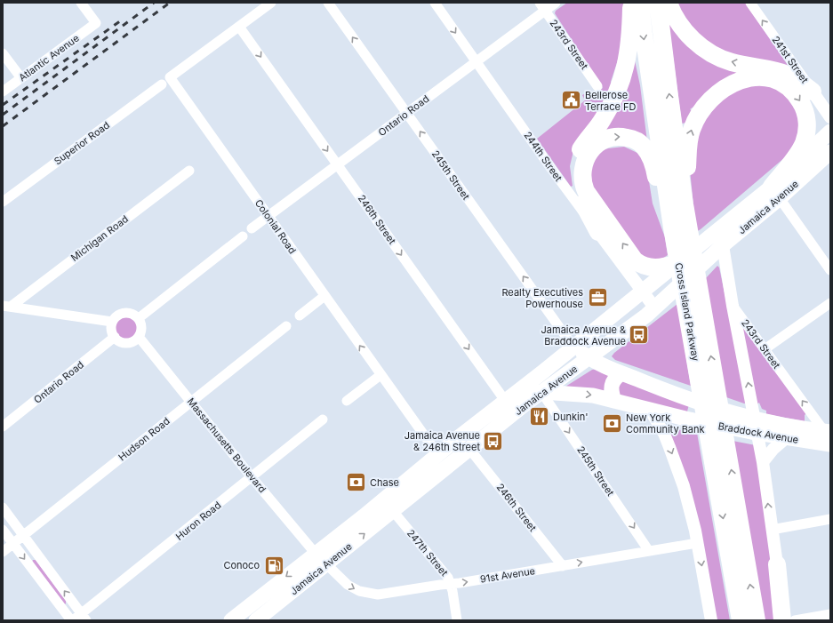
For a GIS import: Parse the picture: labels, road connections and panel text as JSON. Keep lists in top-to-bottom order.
{
  "streets": {
    "highway": ["Cross Island Parkway"],
    "main road": ["Jamaica Avenue", "Braddock Avenue"],
    "street": [
      "243rd Street",
      "Atlantic Avenue",
      "241st Street",
      "Ontario Road",
      "Superior Road",
      "244th Street",
      "245th Street",
      "246th Street",
      "Colonial Road",
      "Michigan Road",
      "Hudson Road",
      "Massachusetts Boulevard",
      "Huron Road",
      "247th Street",
      "91st Avenue"
    ]
  },
  "crossings": [
    ["243rd Street", "Ontario Road"],
    ["243rd Street", "Jamaica Avenue"],
    ["243rd Street", "Braddock Avenue"],
    ["Ontario Road", "244th Street"],
    ["Ontario Road", "245th Street"],
    ["Ontario Road", "246th Street"],
    ["Ontario Road", "Colonial Road"],
    ["Ontario Road", "Massachusetts Boulevard"],
    ["244th Street", "Jamaica Avenue"],
    ["245th Street", "Jamaica Avenue"],
    ["245th Street", "Braddock Avenue"],
    ["245th Street", "91st Avenue"],
    ["Jamaica Avenue", "246th Street"],
    ["Jamaica Avenue", "Braddock Avenue"],
    ["Jamaica Avenue", "Massachusetts Boulevard"],
    ["Jamaica Avenue", "247th Street"],
    ["Jamaica Avenue", "91st Avenue"],
    ["246th Street", "Colonial Road"],
    ["246th Street", "91st Avenue"],
    ["Hudson Road", "Massachusetts Boulevard"],
    ["Massachusetts Boulevard", "Huron Road"],
    ["Massachusetts Boulevard", "91st Avenue"],
    ["247th Street", "91st Avenue"]
  ],
  "one_way": ["241st Street", "246th Street", "91st Avenue"],
  "places": {
    "public building": ["Bellerose Terrace FD"],
    "office": ["Realty Executives Powerhouse"],
    "bus stop": ["Jamaica Avenue & Braddock Avenue", "Jamaica Avenue & 246th Street"],
    "restaurant": ["Dunkin'"],
    "bank": ["New York Community Bank", "Chase"],
    "fuel station": ["Conoco"]
  }
}
